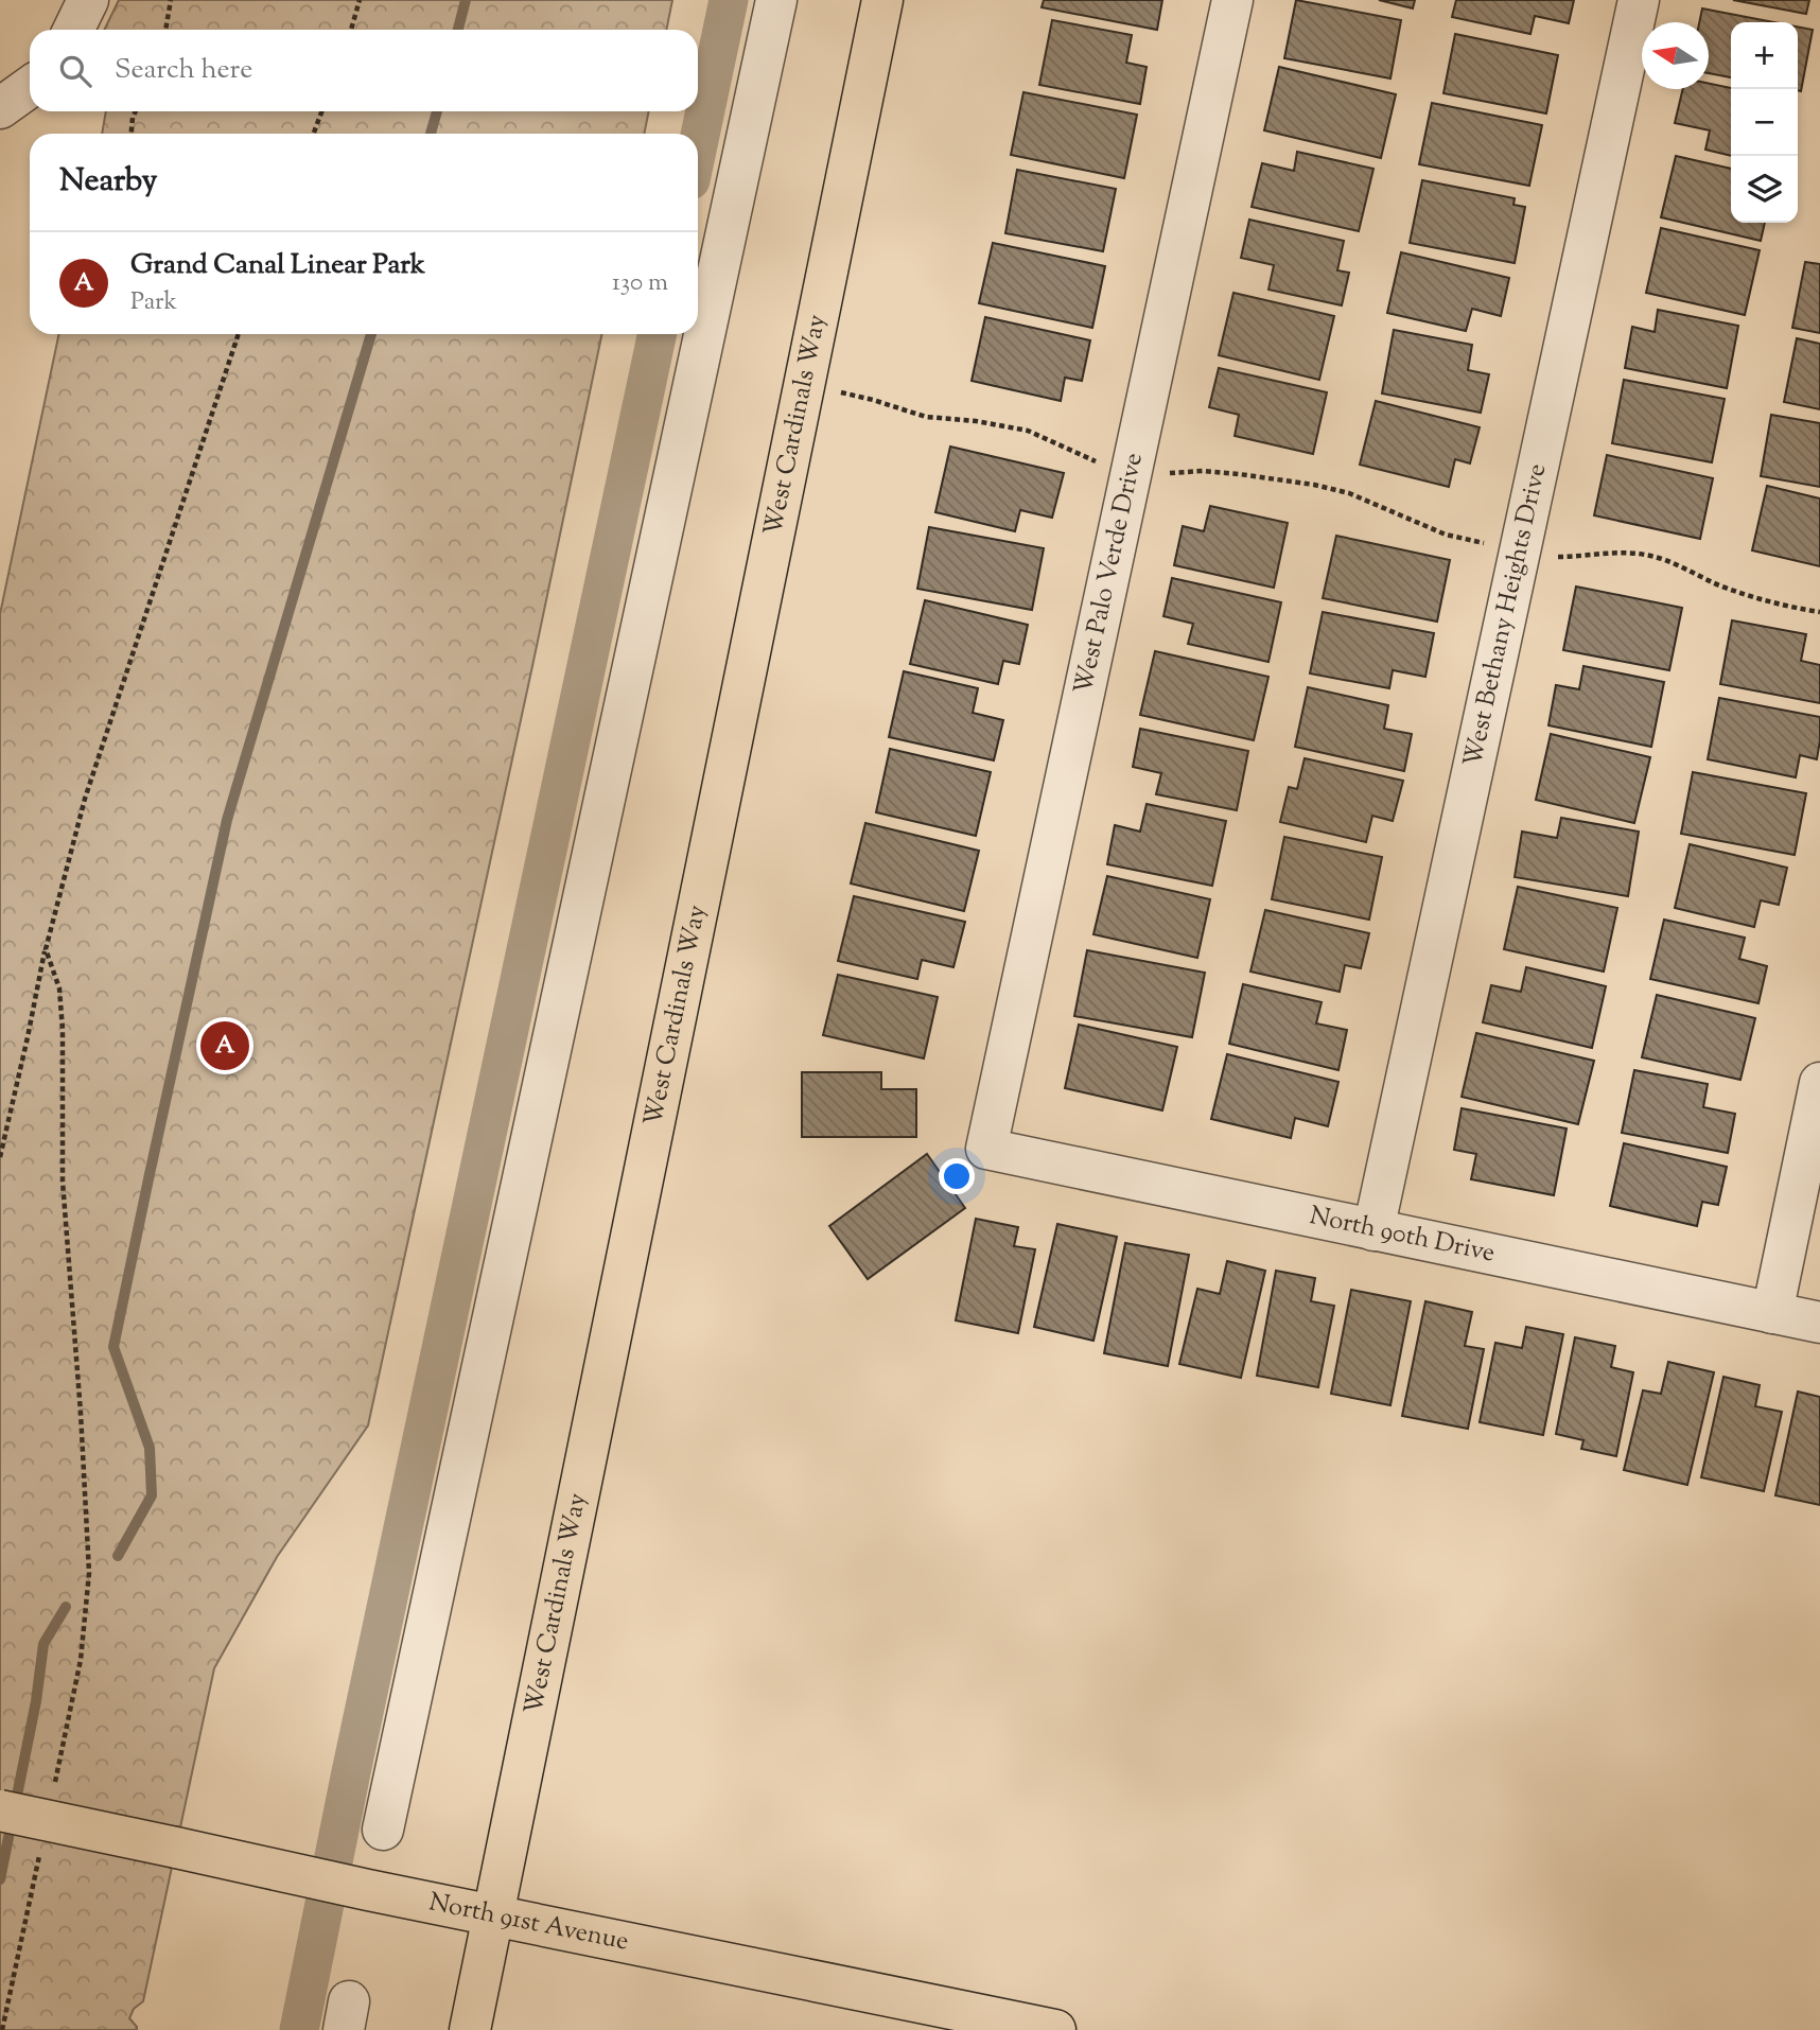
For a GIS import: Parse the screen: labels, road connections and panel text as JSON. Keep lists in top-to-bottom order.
{
  "streets": {
    "main road": ["West Cardinals Way", "North 91st Avenue"],
    "street": ["West Palo Verde Drive", "West Bethany Heights Drive", "North 90th Drive"]
  },
  "crossings": [
    ["West Cardinals Way", "North 91st Avenue"],
    ["West Palo Verde Drive", "North 90th Drive"],
    ["West Bethany Heights Drive", "North 90th Drive"]
  ],
  "north": "left",
  "page": {
    "map_buttons": ["+", "−"],
    "search": "Search here",
    "heading": "Nearby",
    "list": [
      {
        "mark": "A",
        "name": "Grand Canal Linear Park",
        "note": "Park",
        "value": "130 m"
      }
    ],
    "pins": "A"
  }
}
